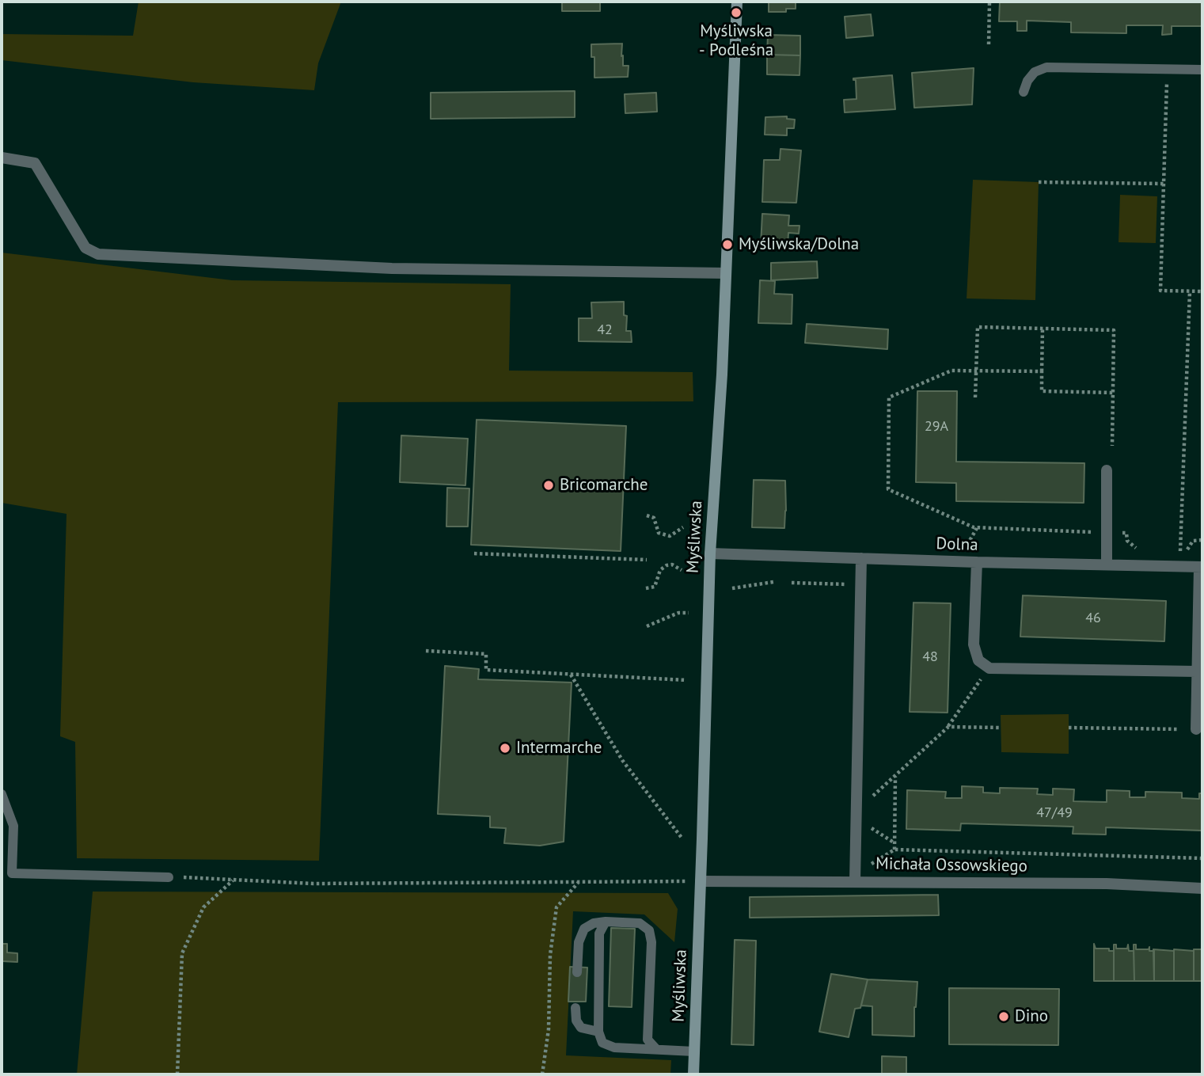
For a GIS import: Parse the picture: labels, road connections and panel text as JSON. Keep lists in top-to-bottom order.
{
  "streets": {
    "street": ["Myśliwska", "Dolna", "Michała Ossowskiego"]
  },
  "crossings": [
    ["Myśliwska", "Dolna"],
    ["Myśliwska", "Michała Ossowskiego"]
  ],
  "places": [
    "Myśliwska - Podleśna",
    "Myśliwska/Dolna",
    "Bricomarche",
    "Intermarche",
    "Dino"
  ],
  "house_numbers": [
    "42",
    "29A",
    "46",
    "48",
    "47/49"
  ]
}
